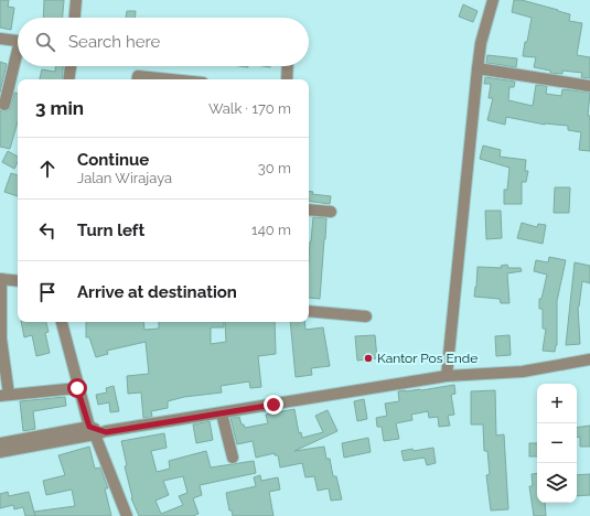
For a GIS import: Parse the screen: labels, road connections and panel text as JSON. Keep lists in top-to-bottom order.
{
  "places": ["Kantor Pos Ende"],
  "page": {
    "search": "Search here",
    "heading": ["3 min", "Walk · 170 m"],
    "list": [
      ["Continue", "Jalan Wirajaya", "30 m"],
      ["Turn left", "140 m"],
      "Arrive at destination"
    ],
    "map_buttons": ["+", "−"]
  }
}
